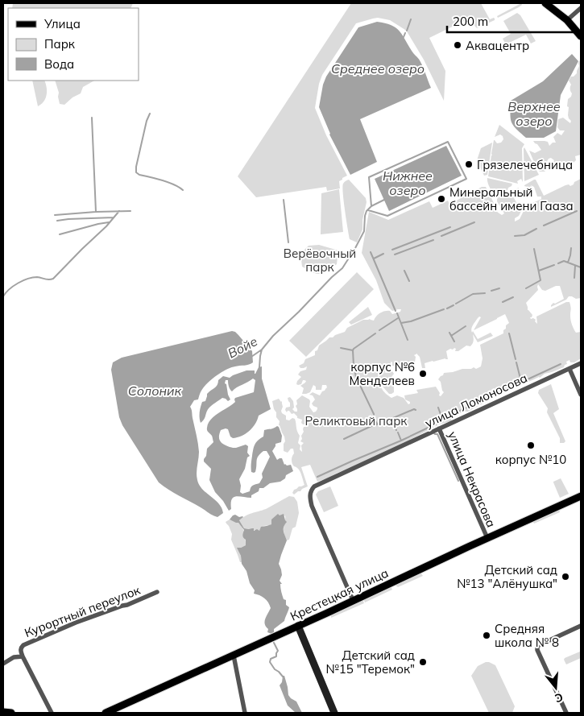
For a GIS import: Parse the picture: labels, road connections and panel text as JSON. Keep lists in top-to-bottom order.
{
  "streets": {
    "main road": ["Крестецкая улица"],
    "street": ["улица Ломоносова", "улица Некрасова", "Курортный переулок"]
  },
  "crossings": [
    ["улица Ломоносова", "улица Некрасова"],
    ["улица Ломоносова", "Крестецкая улица"],
    ["улица Некрасова", "Крестецкая улица"]
  ],
  "water": [
    "Среднее озеро",
    "Верхнее озеро",
    "Нижнее озеро",
    "Войе",
    "Солоник"
  ],
  "parks": ["Верёвочный парк", "Реликтовый парк"],
  "places": [
    "Аквацентр",
    "Грязелечебница",
    "Минеральный бассейн имени Гааза",
    "корпус №6 Менделеев",
    "корпус №10",
    "Детский сад №13 \"Алёнушка\"",
    "Средняя школа № 8",
    "Детский сад №15 \"Теремок\""
  ],
  "legend": ["Улица", "Парк", "Вода"],
  "scale_bar": "200 m",
  "north": "bottom"
}
